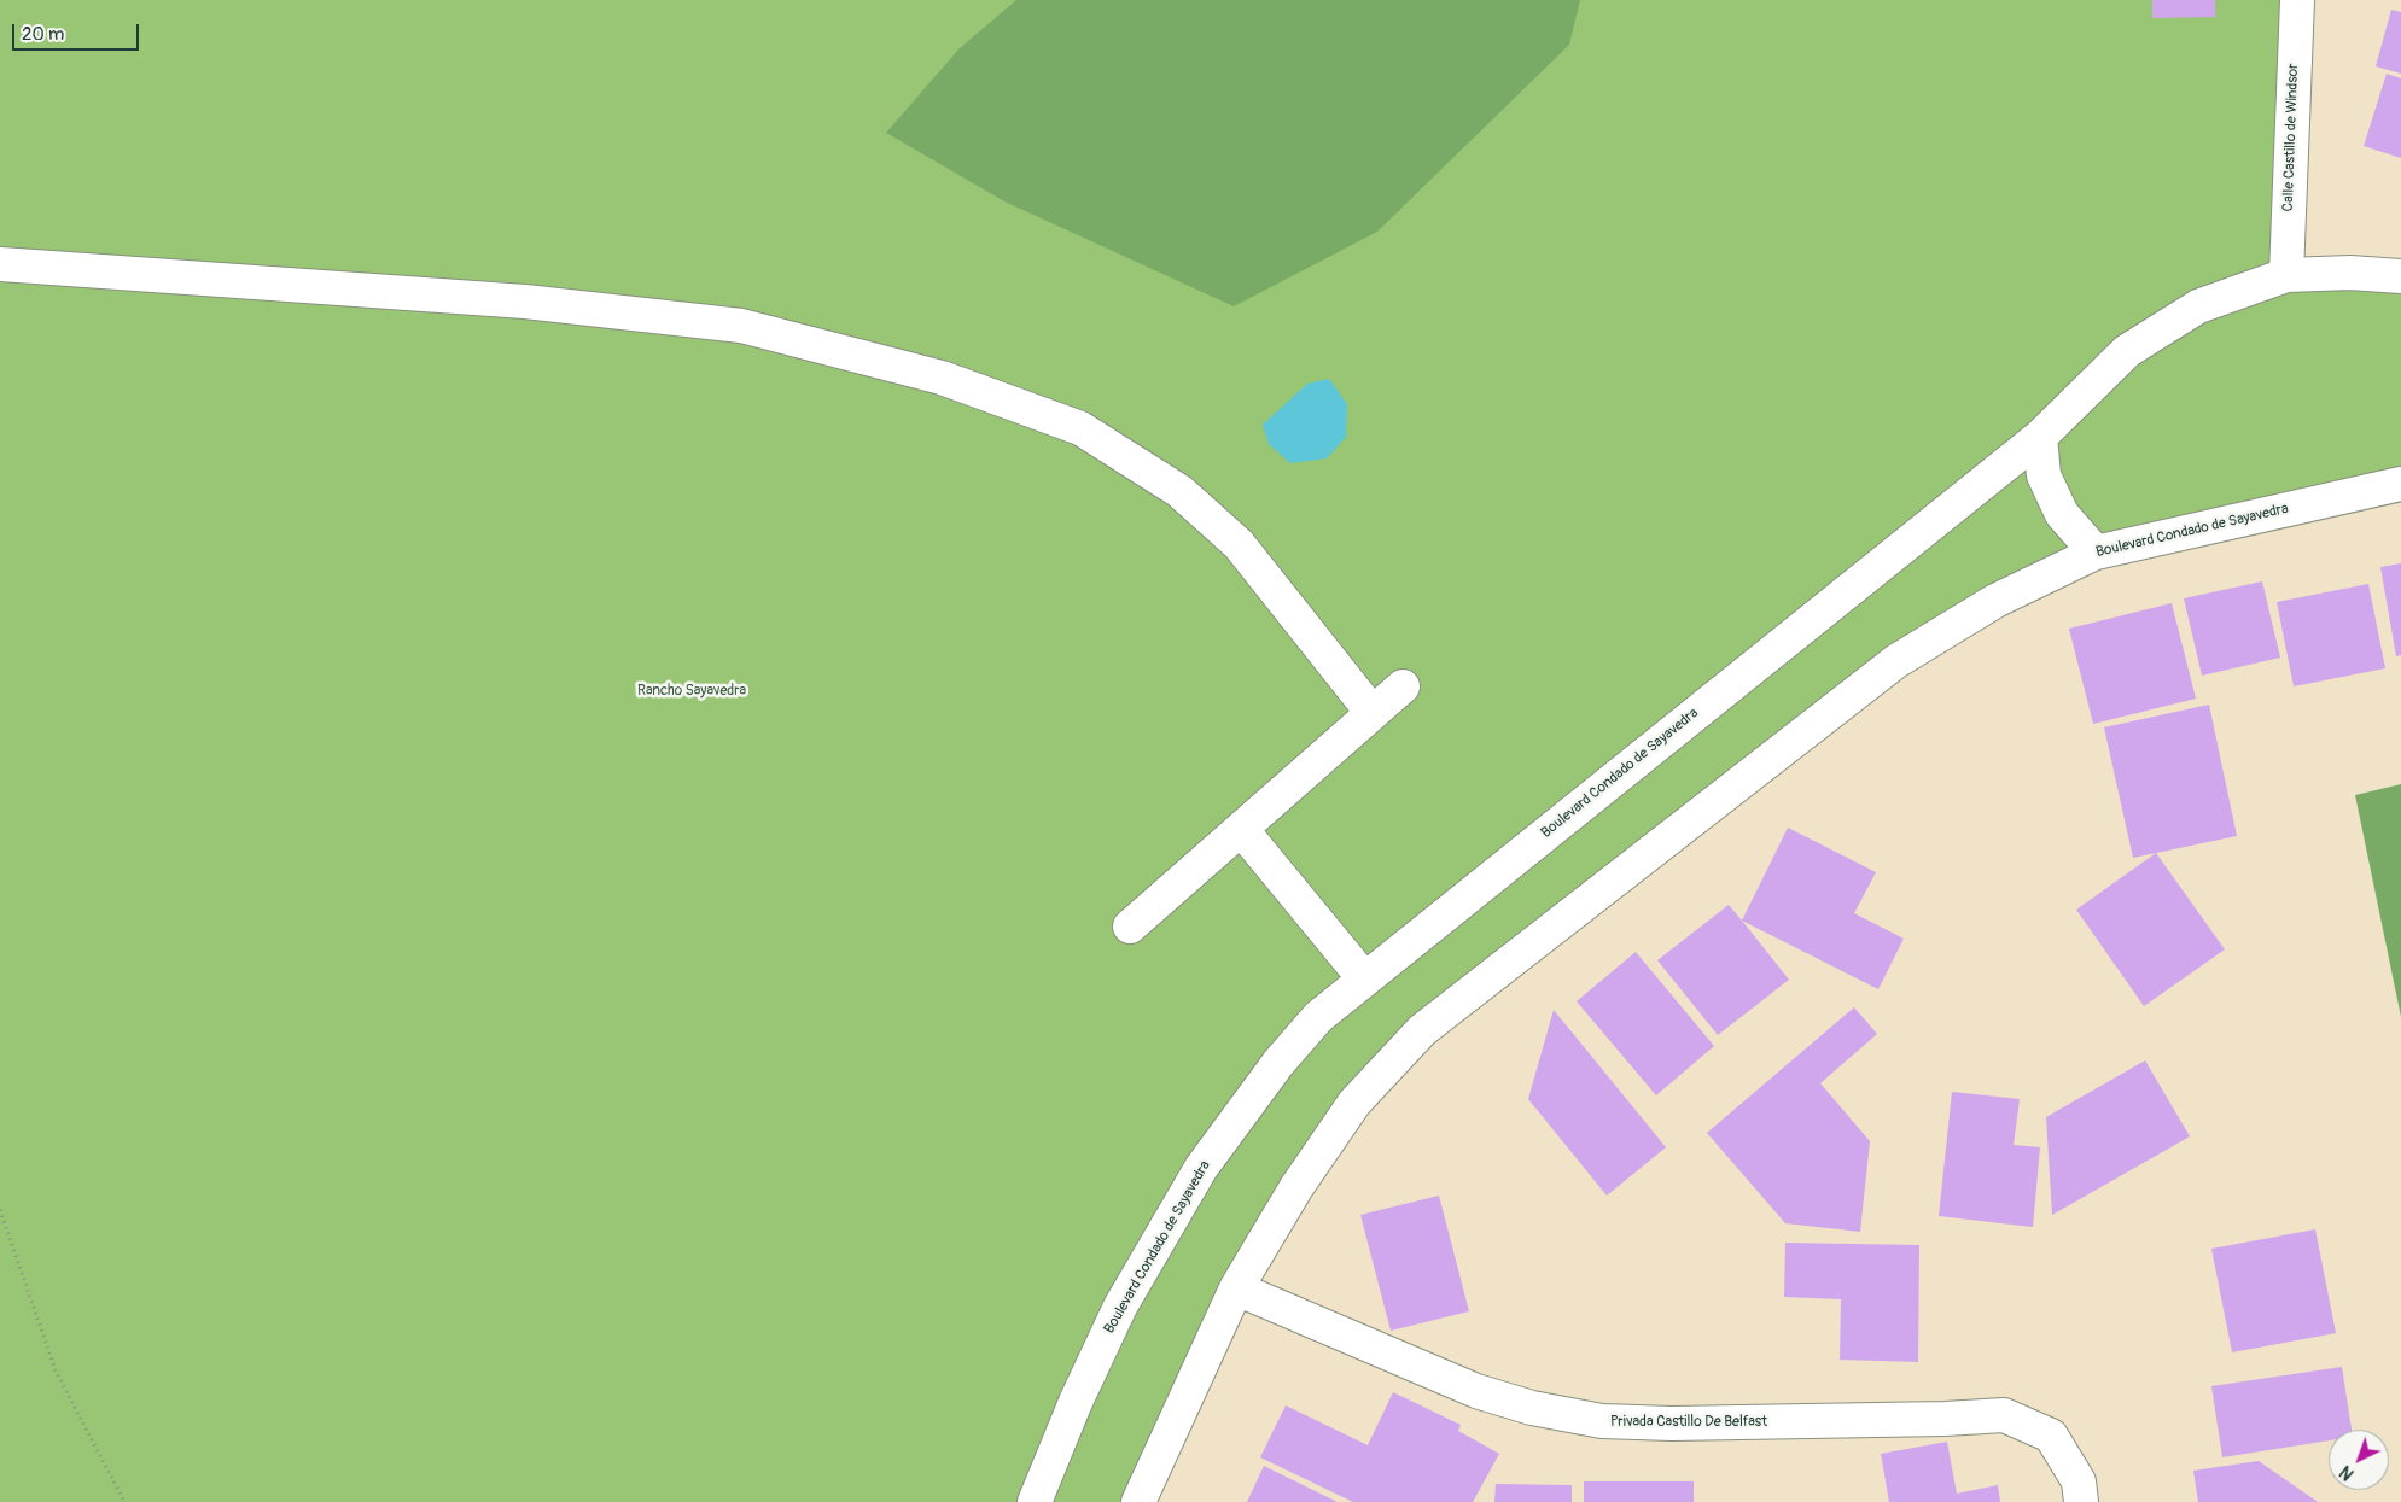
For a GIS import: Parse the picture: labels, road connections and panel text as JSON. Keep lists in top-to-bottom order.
{
  "streets": {
    "street": ["Calle Castillo de Windsor", "Boulevard Condado de Sayavedra", "Privada Castillo De Belfast"]
  },
  "crossings": [
    ["Calle Castillo de Windsor", "Boulevard Condado de Sayavedra"],
    ["Boulevard Condado de Sayavedra", "Privada Castillo De Belfast"]
  ],
  "parks": ["Rancho Sayavedra"],
  "scale_bar": "20 m",
  "north": "bottom left"
}
